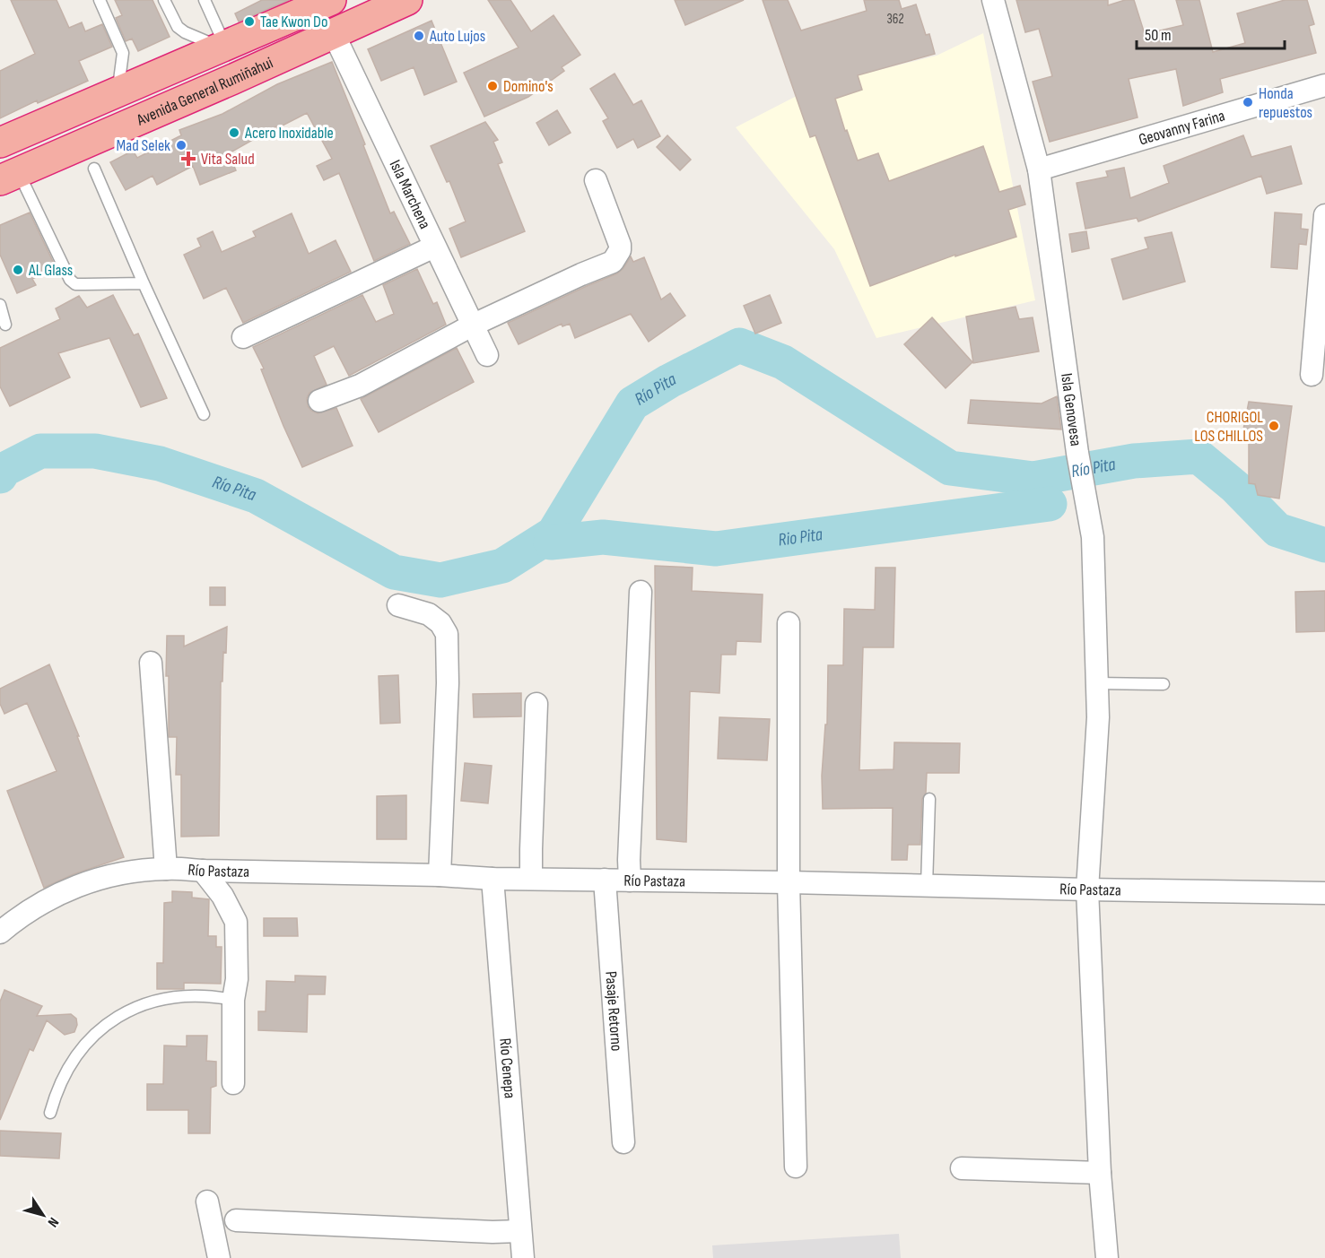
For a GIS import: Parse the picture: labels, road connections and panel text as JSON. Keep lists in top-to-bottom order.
{
  "streets": {
    "highway": ["Avenida General Rumiñahui"],
    "street": [
      "Geovanny Farina",
      "Isla Marchena",
      "Isla Genovesa",
      "Río Pastaza",
      "Pasaje Retorno",
      "Río Cenepa"
    ]
  },
  "crossings": [
    ["Avenida General Rumiñahui", "Isla Marchena"],
    ["Geovanny Farina", "Isla Genovesa"],
    ["Isla Genovesa", "Río Pastaza"],
    ["Río Pastaza", "Pasaje Retorno"],
    ["Río Pastaza", "Río Cenepa"]
  ],
  "water": ["Río Pita", "Rio Pita"],
  "places": {
    "other": [
      "Tae Kwon Do",
      "Auto Lujos",
      "Domino's",
      "Honda repuestos",
      "Acero Inoxidable",
      "Mad Selek",
      "AL Glass",
      "CHORIGOL LOS CHILLOS"
    ],
    "health": ["Vita Salud"]
  },
  "house_numbers": ["362"],
  "scale_bar": "50 m",
  "north": "bottom right"
}
